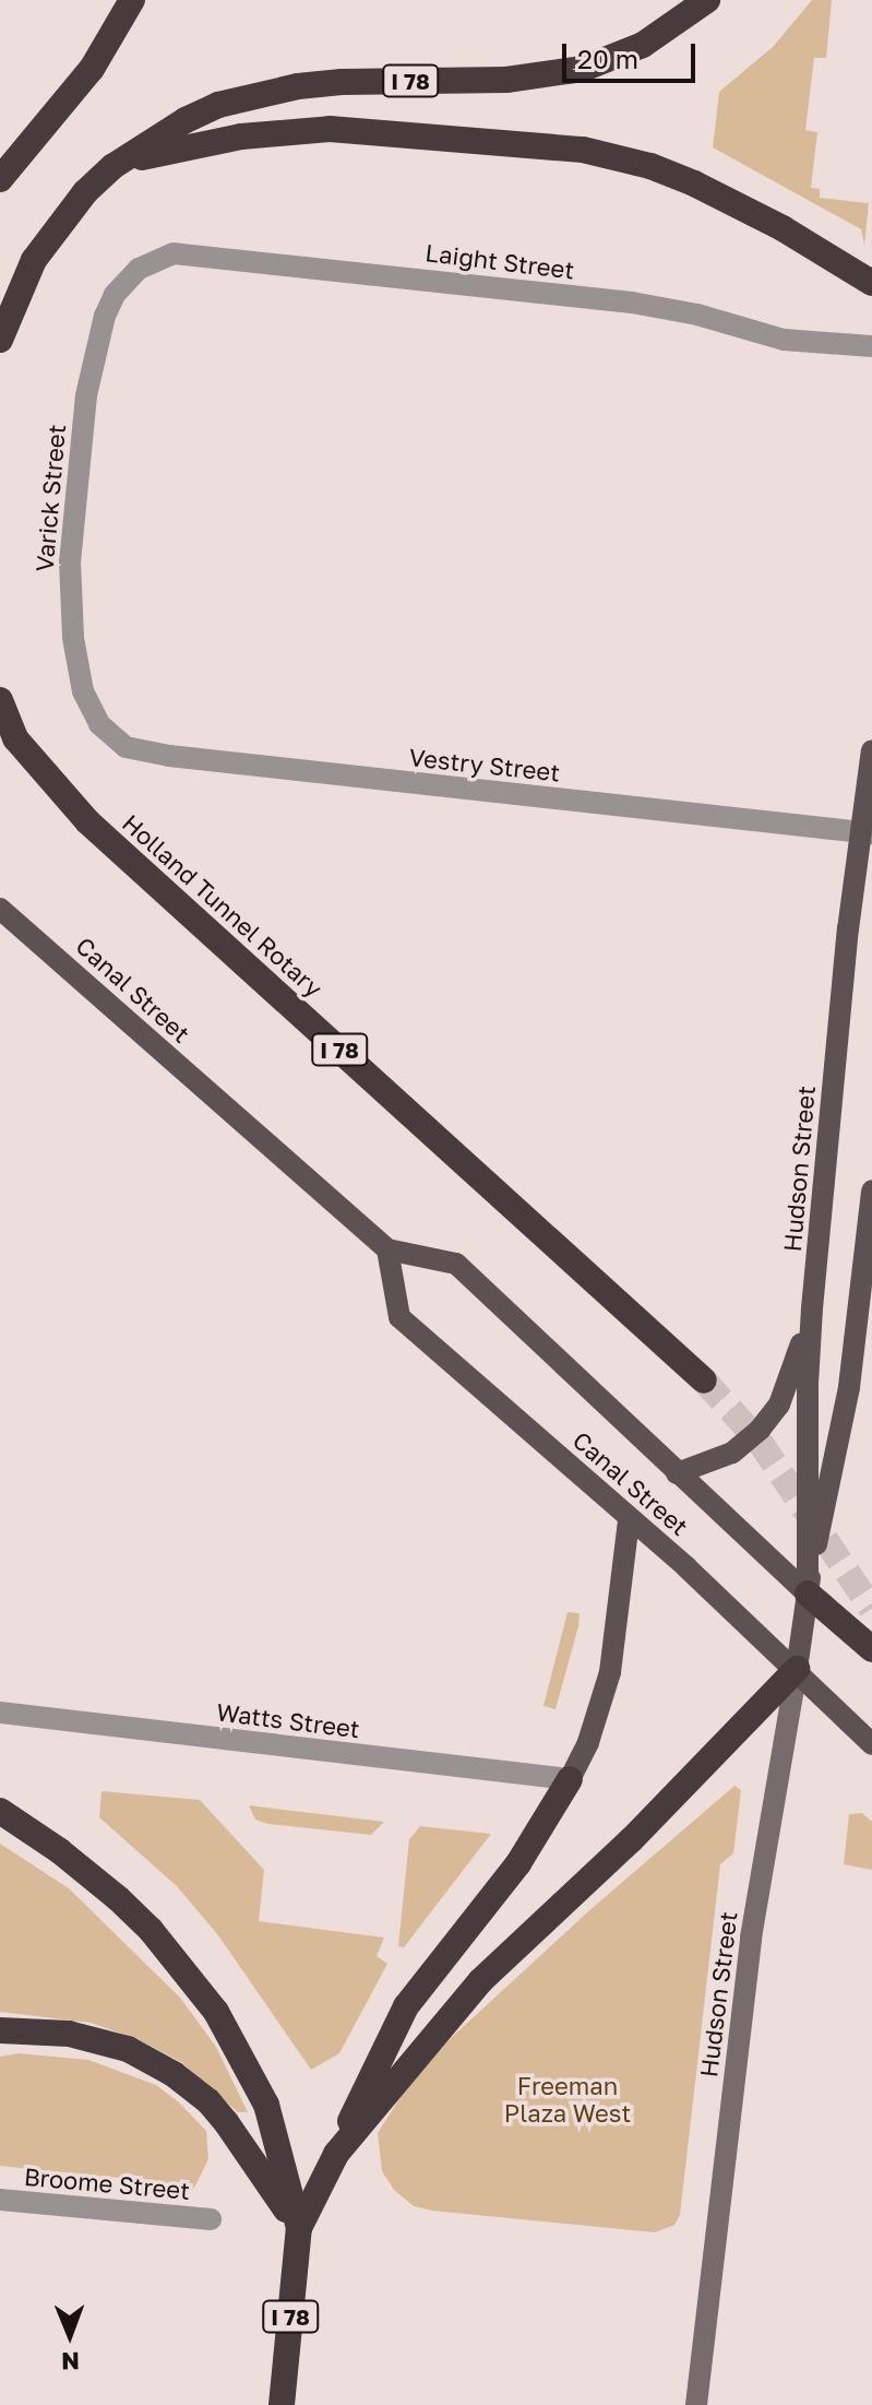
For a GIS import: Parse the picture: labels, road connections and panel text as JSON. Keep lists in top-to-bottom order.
{
  "streets": {
    "highway": ["I 78", "Holland Tunnel Rotary", "Canal Street"],
    "main road": ["Hudson Street"],
    "street": [
      "Laight Street",
      "Varick Street",
      "Vestry Street",
      "Watts Street",
      "Broome Street"
    ]
  },
  "crossings": [
    ["Laight Street", "Varick Street"],
    ["Varick Street", "Vestry Street"],
    ["Vestry Street", "Hudson Street"],
    ["Canal Street", "Hudson Street"]
  ],
  "parks": ["Freeman Plaza West"],
  "scale_bar": "20 m",
  "north": "bottom"
}
